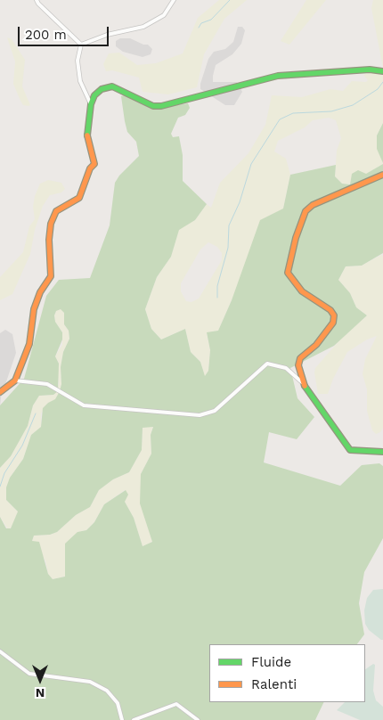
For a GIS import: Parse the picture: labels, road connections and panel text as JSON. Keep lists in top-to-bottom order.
{
  "legend": ["Fluide", "Ralenti"],
  "scale_bar": "200 m",
  "north": "bottom"
}
